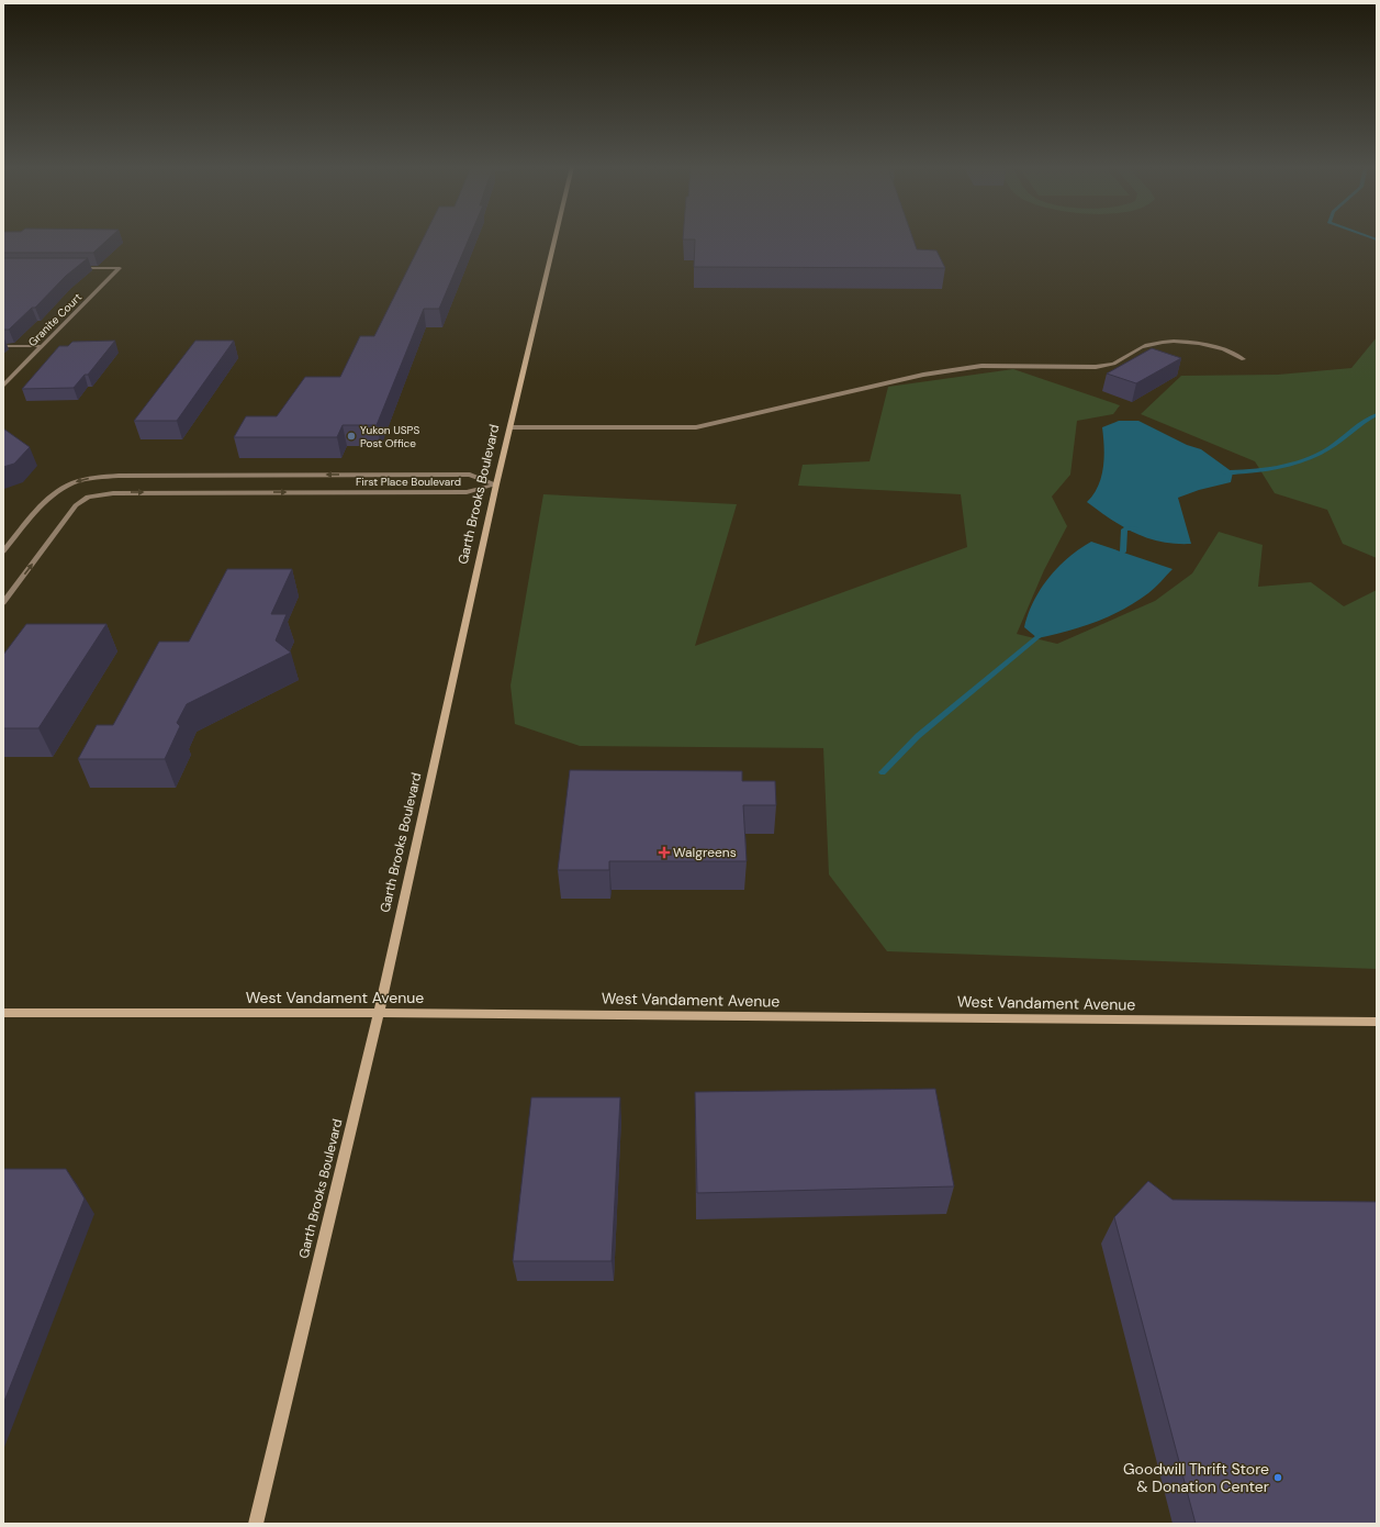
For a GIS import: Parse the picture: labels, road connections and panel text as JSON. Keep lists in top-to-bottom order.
{
  "streets": {
    "street": [
      "Granite Court",
      "First Place Boulevard",
      "Garth Brooks Boulevard",
      "West Vandament Avenue"
    ]
  },
  "crossings": [
    ["First Place Boulevard", "Garth Brooks Boulevard"],
    ["Garth Brooks Boulevard", "West Vandament Avenue"]
  ],
  "places": {
    "other": ["Yukon USPS Post Office", "Goodwill Thrift Store & Donation Center"],
    "health": ["Walgreens"]
  }
}
